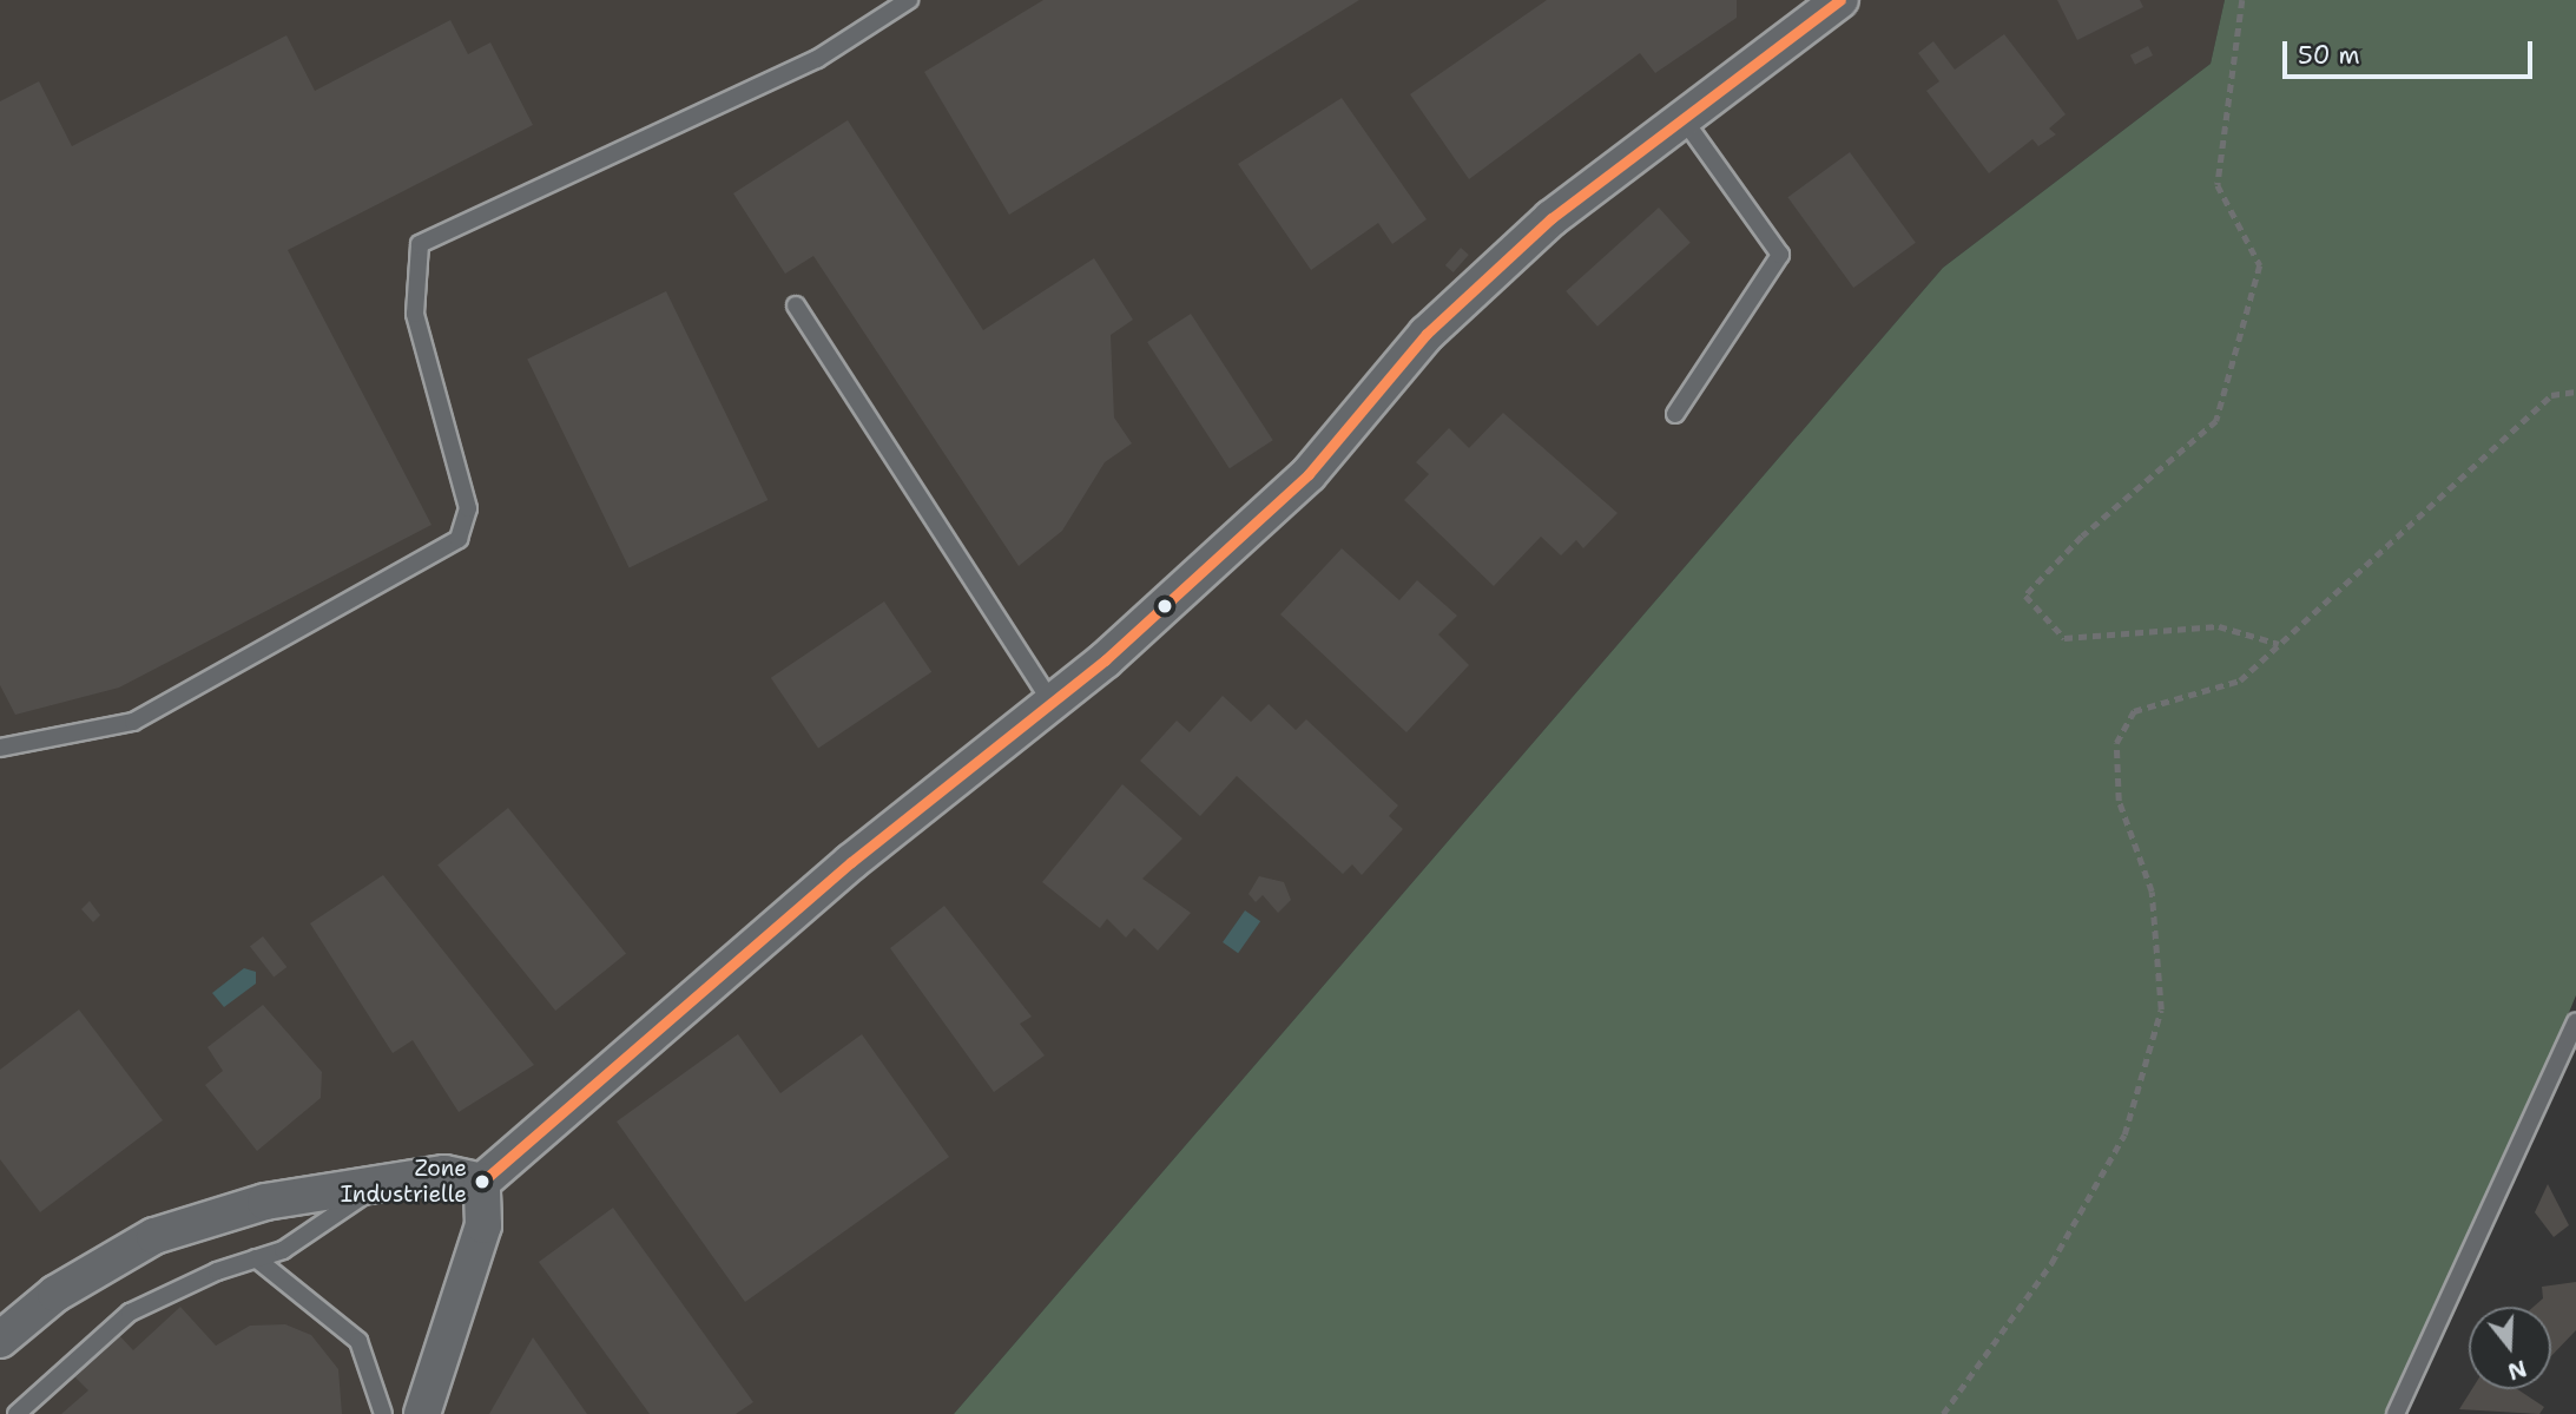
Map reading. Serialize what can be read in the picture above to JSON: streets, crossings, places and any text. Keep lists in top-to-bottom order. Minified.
{"places":["Zone Industrielle"],"scale_bar":"50 m","north":"bottom"}
